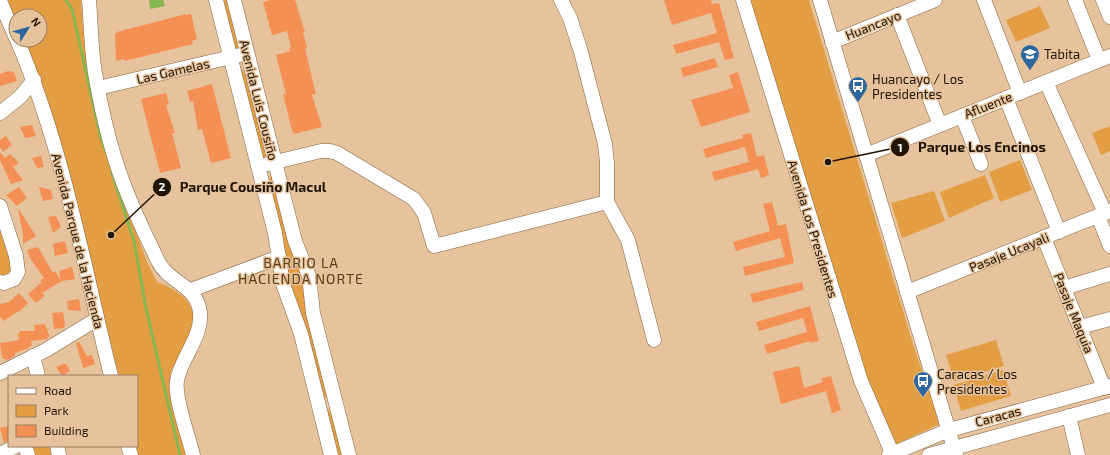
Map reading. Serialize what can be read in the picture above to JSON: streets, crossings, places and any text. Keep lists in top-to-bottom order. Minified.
{"streets":{"street":["Huancayo","Las Gamelas","Avenida Luis Cousiño","Afluente","Avenida Los Presidentes","Avenida Parque de la Hacienda","Pasaje Ucayali","Pasaje Maquia","Caracas"]},"crossings":[["Las Gamelas","Avenida Luis Cousiño"],["Avenida Los Presidentes","Caracas"],["Pasaje Ucayali","Pasaje Maquia"],["Pasaje Maquia","Caracas"]],"districts":["BARRIO LA HACIENDA NORTE"],"places":{"school or university":["Tabita"],"bus stop":["Huancayo / Los Presidentes","Caracas / Los Presidentes"],"other":["Parque Los Encinos","Parque Cousiño Macul"]},"legend":["Road","Park","Building"],"north":"top right"}
